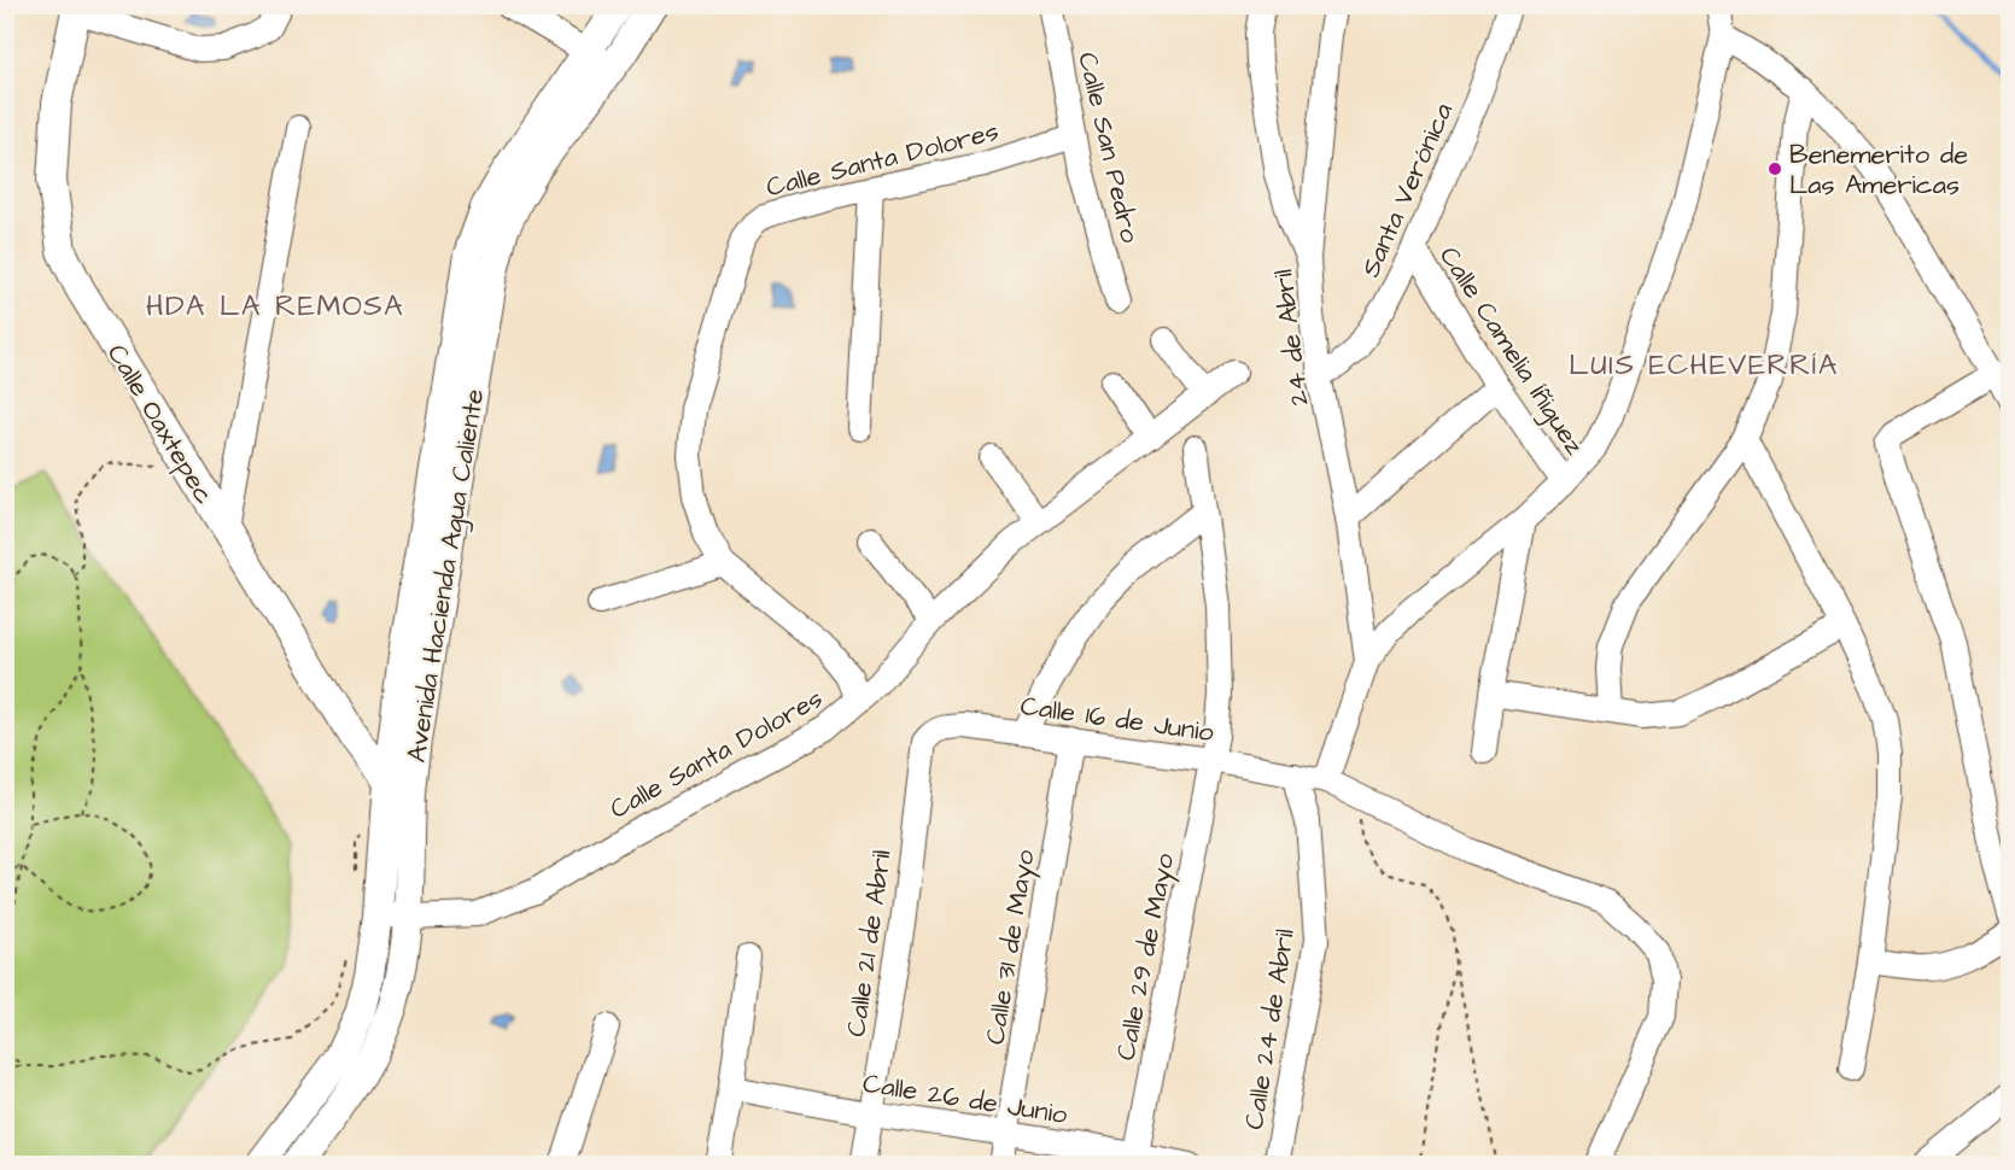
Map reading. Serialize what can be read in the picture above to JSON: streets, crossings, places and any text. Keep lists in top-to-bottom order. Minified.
{"streets":{"main road":["Calle Oaxtepec","Avenida Hacienda Agua Caliente"],"street":["Calle San Pedro","Calle Santa Dolores","Santa Verónica","24 de Abril","Calle Camelia Íñiguez","Calle 16 de Junio","Calle 21 de Abril","Calle 31 de Mayo","Calle 29 de Mayo","Calle 24 de Abril","Calle 26 de Junio"]},"crossings":[["Calle San Pedro","Calle Santa Dolores"],["Calle Santa Dolores","Avenida Hacienda Agua Caliente"],["Santa Verónica","24 de Abril"],["Santa Verónica","Calle Camelia Íñiguez"],["Calle Oaxtepec","Avenida Hacienda Agua Caliente"],["Calle 16 de Junio","Calle 21 de Abril"],["Calle 16 de Junio","Calle 31 de Mayo"],["Calle 16 de Junio","Calle 29 de Mayo"],["Calle 16 de Junio","Calle 24 de Abril"],["Calle 21 de Abril","Calle 26 de Junio"],["Calle 31 de Mayo","Calle 26 de Junio"],["Calle 29 de Mayo","Calle 26 de Junio"]],"districts":["HDA LA REMOSA","LUIS ECHEVERRÍA"],"places":["Benemerito de Las Americas"]}
